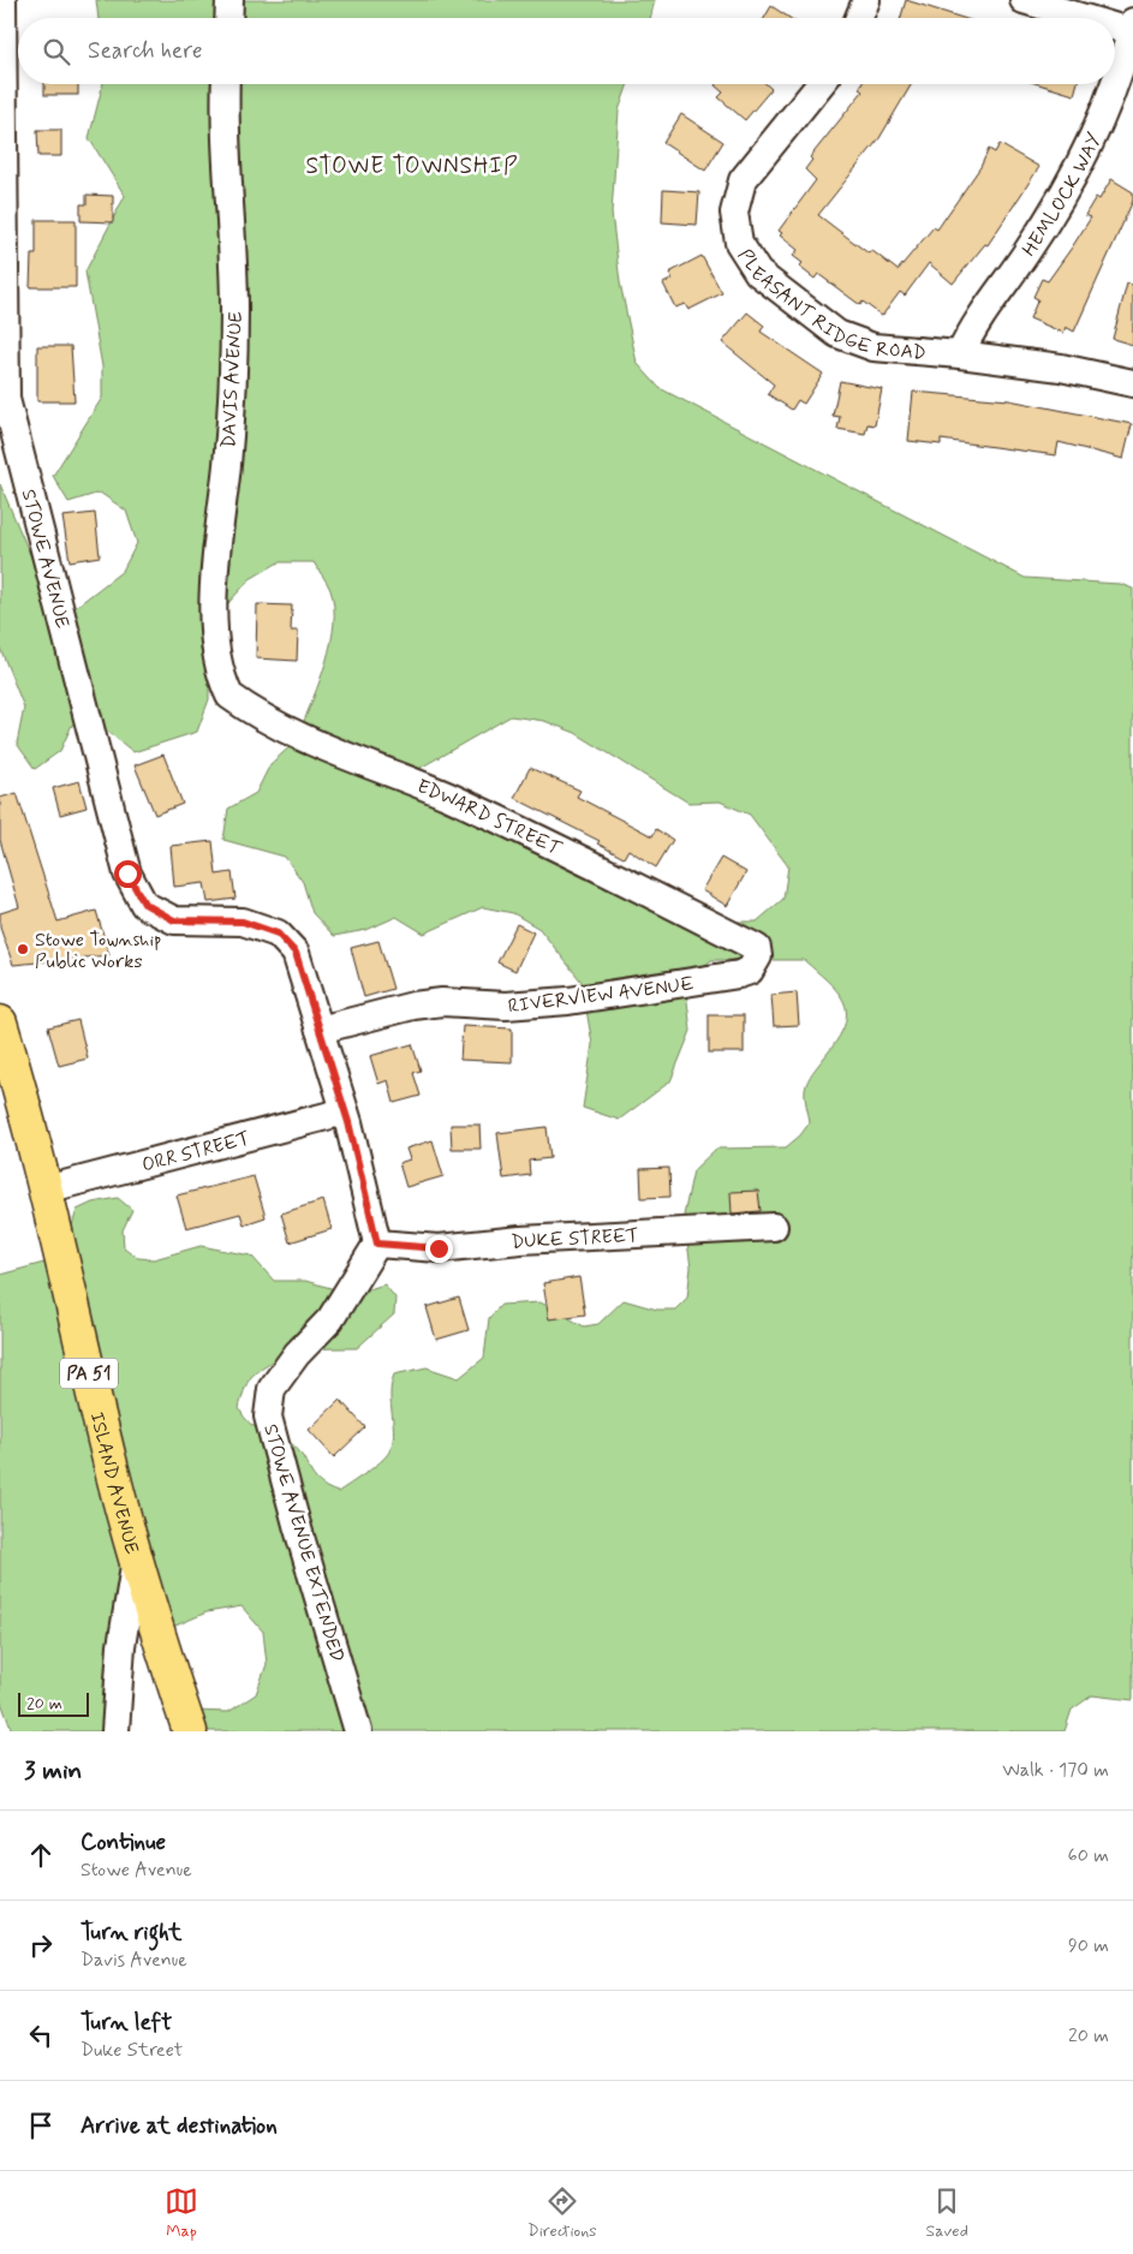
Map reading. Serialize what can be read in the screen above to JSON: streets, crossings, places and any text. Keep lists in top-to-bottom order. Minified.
{"streets":{"main road":["PA 51","ISLAND AVENUE"],"street":["HEMLOCK WAY","PLEASANT RIDGE ROAD","DAVIS AVENUE","STOWE AVENUE","EDWARD STREET","RIVERVIEW AVENUE","ORR STREET","DUKE STREET","STOWE AVENUE EXTENDED"]},"crossings":[["HEMLOCK WAY","PLEASANT RIDGE ROAD"],["DAVIS AVENUE","EDWARD STREET"],["STOWE AVENUE","RIVERVIEW AVENUE"],["EDWARD STREET","RIVERVIEW AVENUE"],["ORR STREET","ISLAND AVENUE"],["DUKE STREET","STOWE AVENUE EXTENDED"]],"districts":["STOWE TOWNSHIP"],"places":["Stowe Township Public Works"],"scale_bar":"20 m","page":{"search":"Search here","scale":"20 m","heading":["3 min","Walk · 170 m"],"list":[["Continue","Stowe Avenue","60 m"],["Turn right","Davis Avenue","90 m"],["Turn left","Duke Street","20 m"],"Arrive at destination"],"nav":["Map","Directions","Saved"]}}
